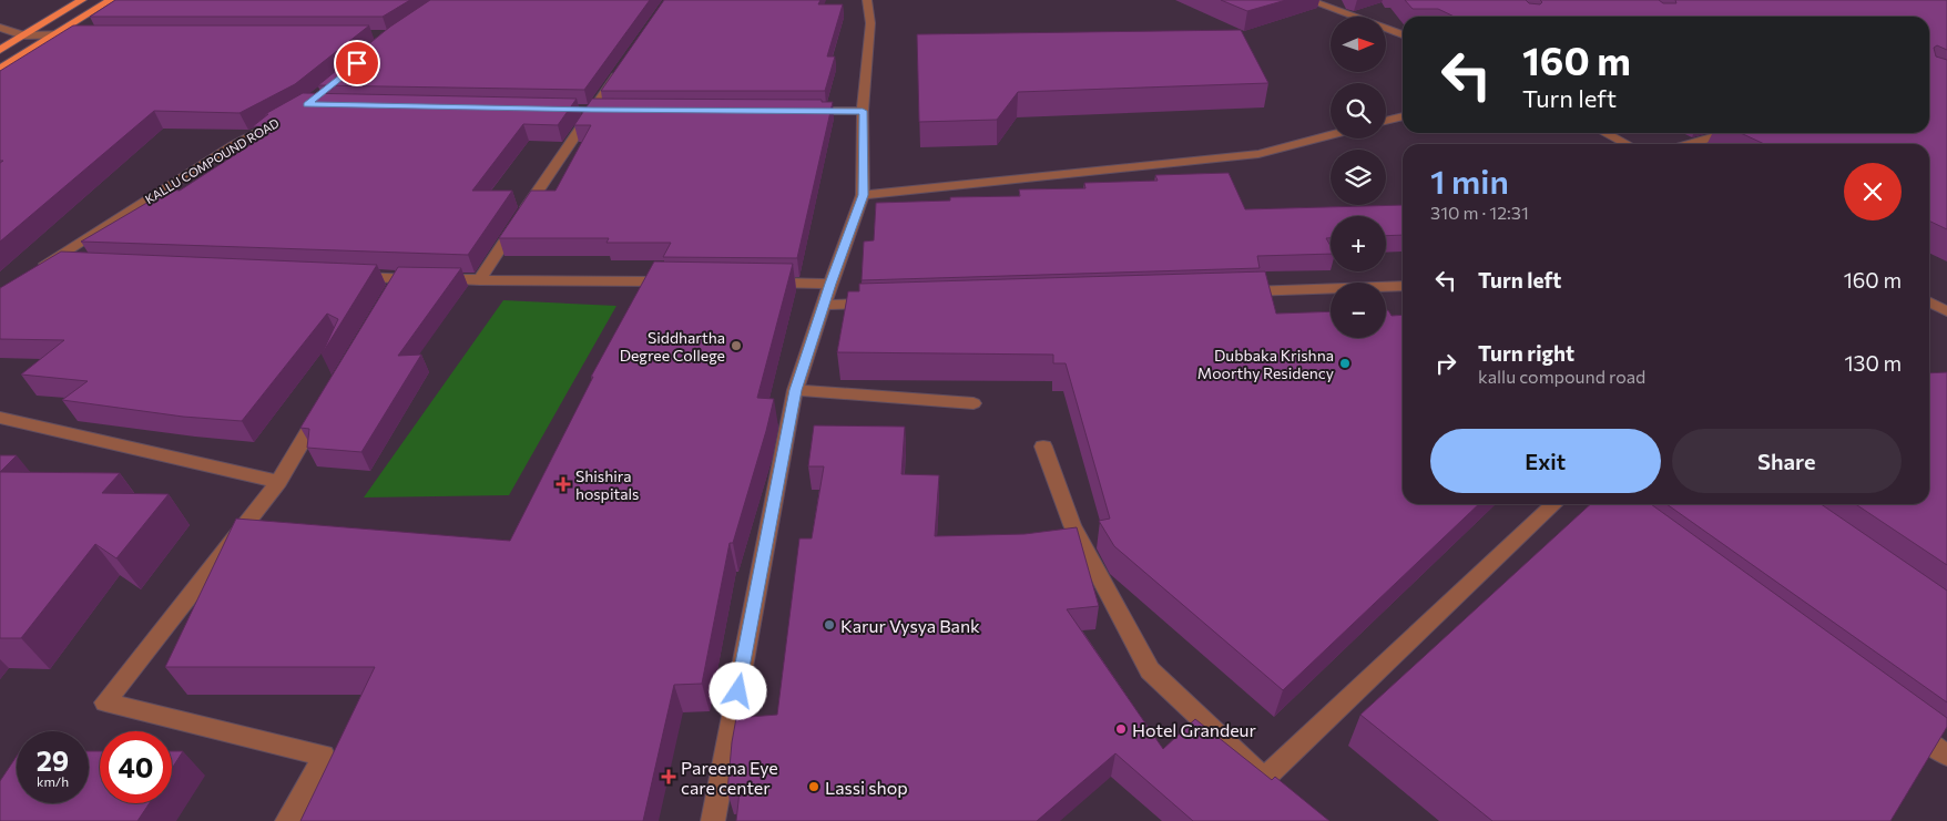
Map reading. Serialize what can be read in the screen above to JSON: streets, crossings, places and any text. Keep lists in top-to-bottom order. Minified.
{"streets":{"street":["KALLU COMPOUND ROAD"]},"places":{"other":["Siddhartha Degree College","Dubbaka Krishna Moorthy Residency","Karur Vysya Bank","Hotel Grandeur","Lassi shop"],"health":["Shishira hospitals","Pareena Eye care center"]},"north":"right","page":{"map_buttons":["+","−"],"turn":["160 m","Turn left"],"heading":["1 min","310 m · 12:31"],"list":[{"name":"Turn left","value":"160 m"},{"name":"Turn right","note":"kallu compound road","value":"130 m"}],"buttons":["Exit","Share"],"speed":"29 km/h","limit":"40"}}
